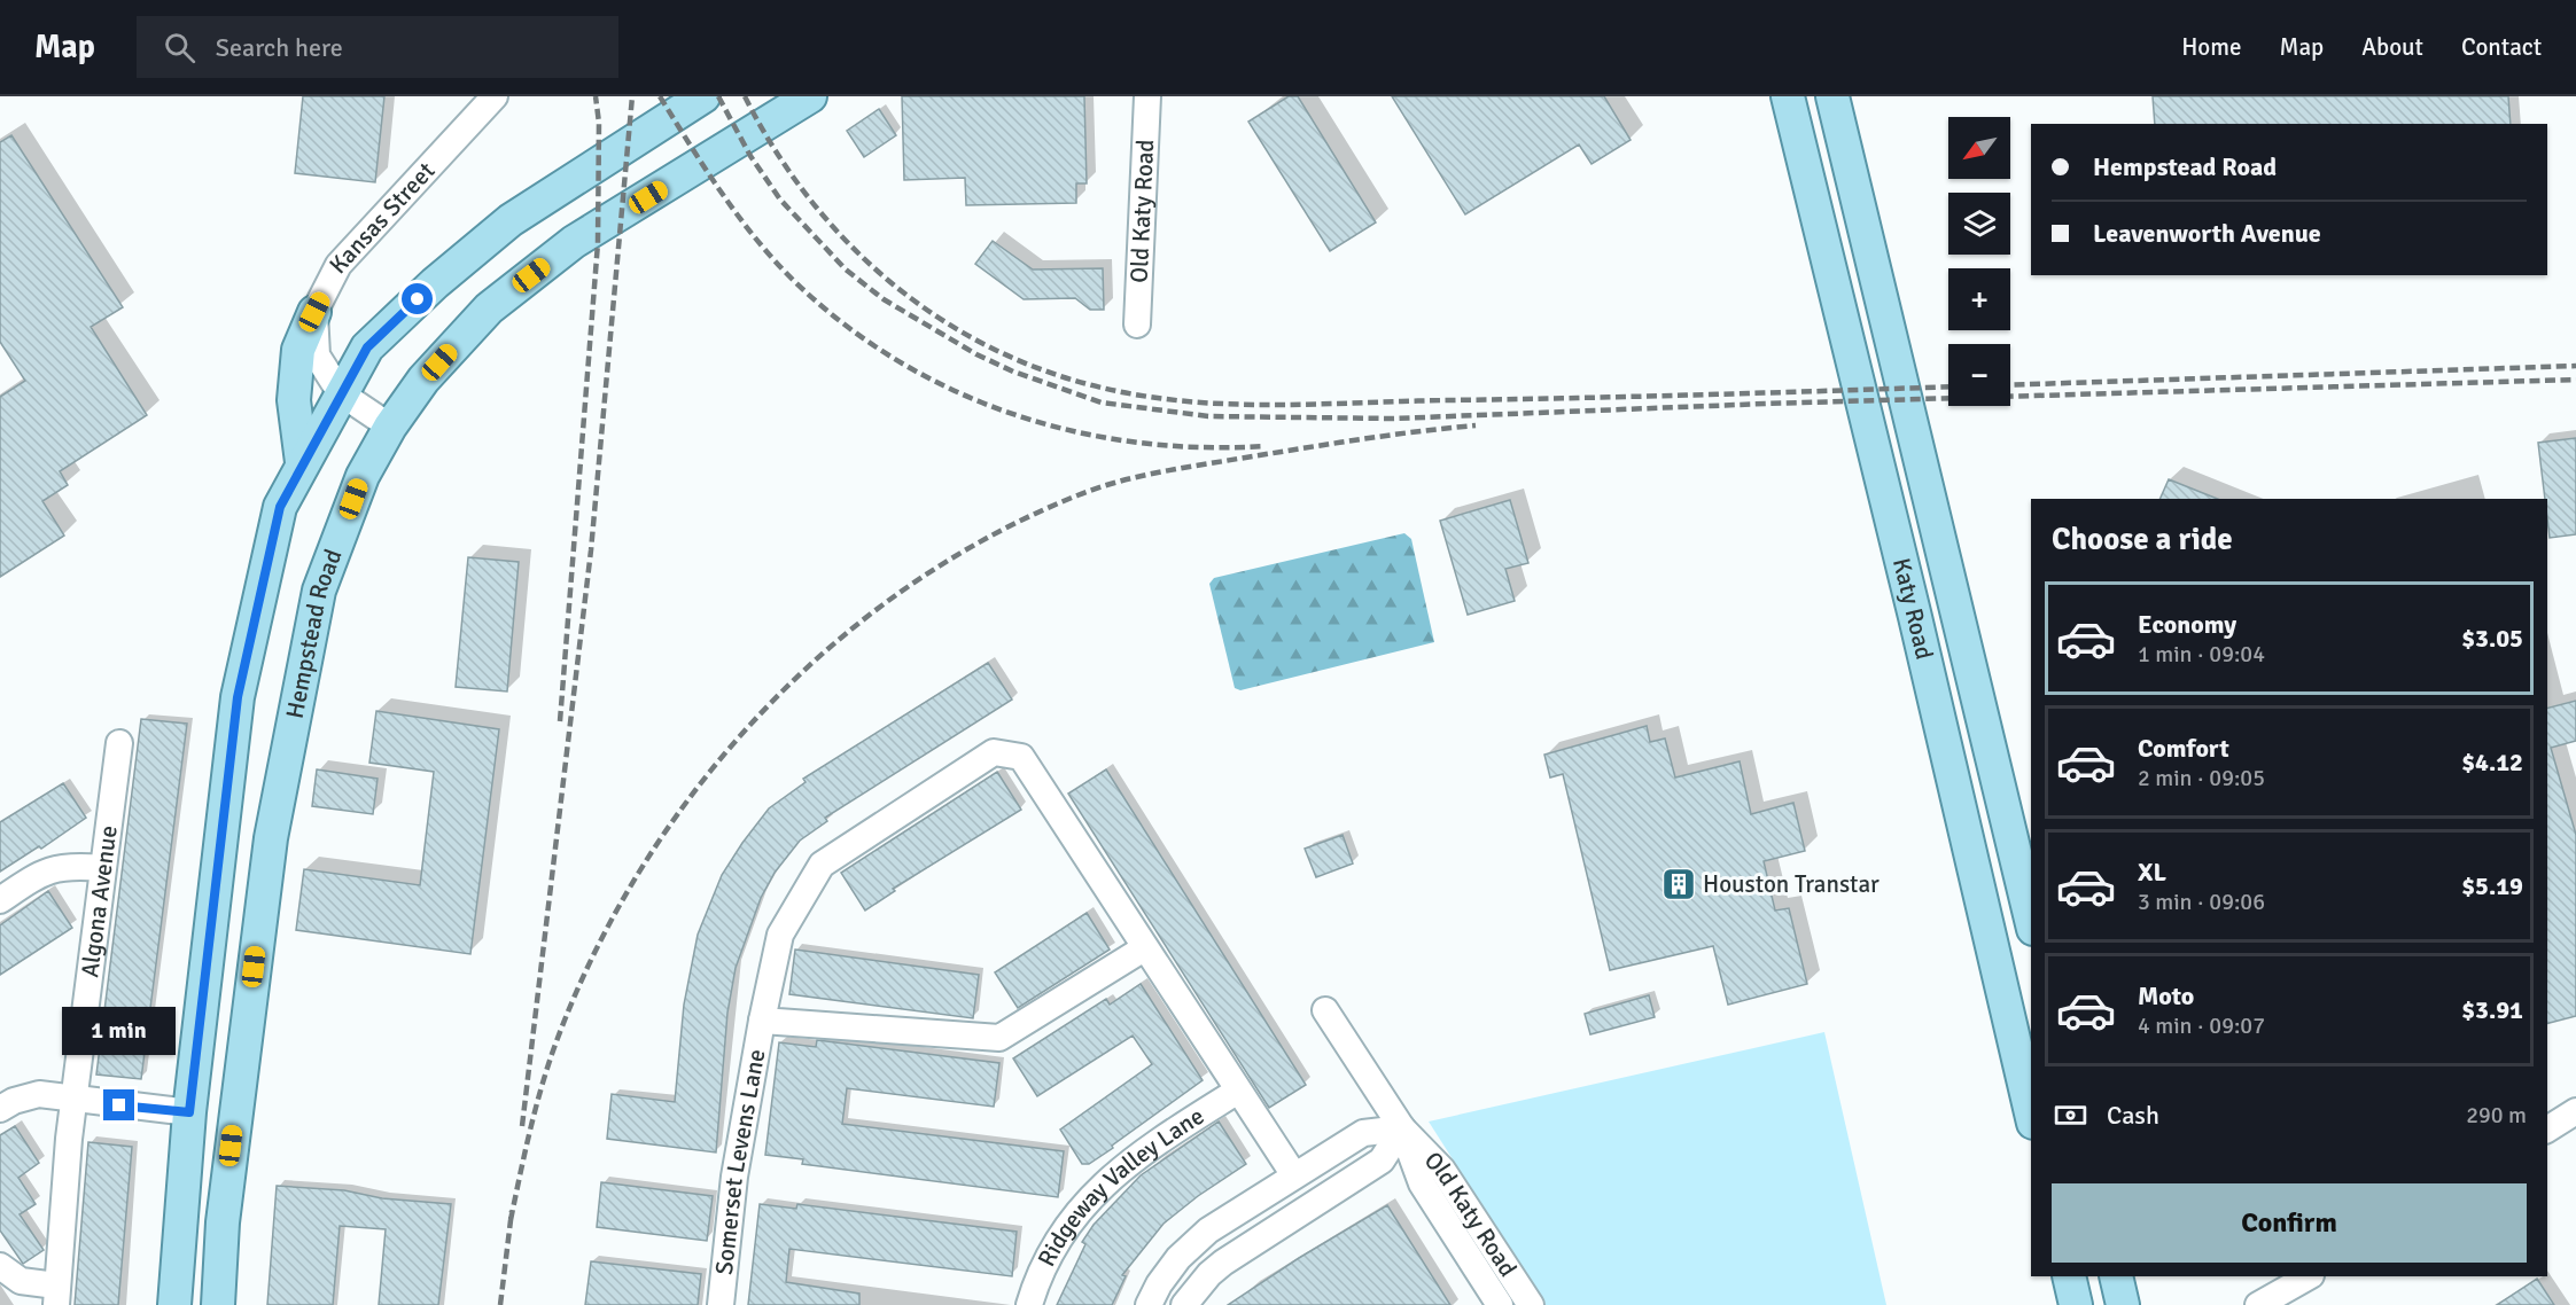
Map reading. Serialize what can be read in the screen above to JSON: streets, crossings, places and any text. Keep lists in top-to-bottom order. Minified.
{"streets":{"main road":["Katy Road","Hempstead Road"],"street":["Old Katy Road","Kansas Street","Algona Avenue","Somerset Levens Lane","Ridgeway Valley Lane"]},"crossings":[["Somerset Levens Lane","Ridgeway Valley Lane"]],"places":{"building":["Houston Transtar"]},"north":"bottom left","page":{"header":"Map","search":"Search here","nav":["Home","Map","About","Contact"],"map_buttons":["+","−"],"banner":["Hempstead Road","Leavenworth Avenue"],"heading":"Choose a ride","list":[{"name":"Economy","note":"1 min · 09:04","value":"$3.05"},{"name":"Comfort","note":"2 min · 09:05","value":"$4.12"},{"name":"XL","note":"3 min · 09:06","value":"$5.19"},{"name":"Moto","note":"4 min · 09:07","value":"$3.91"}],"bubble":"1 min","pay":["Cash","290 m"],"buttons":"Confirm"}}
